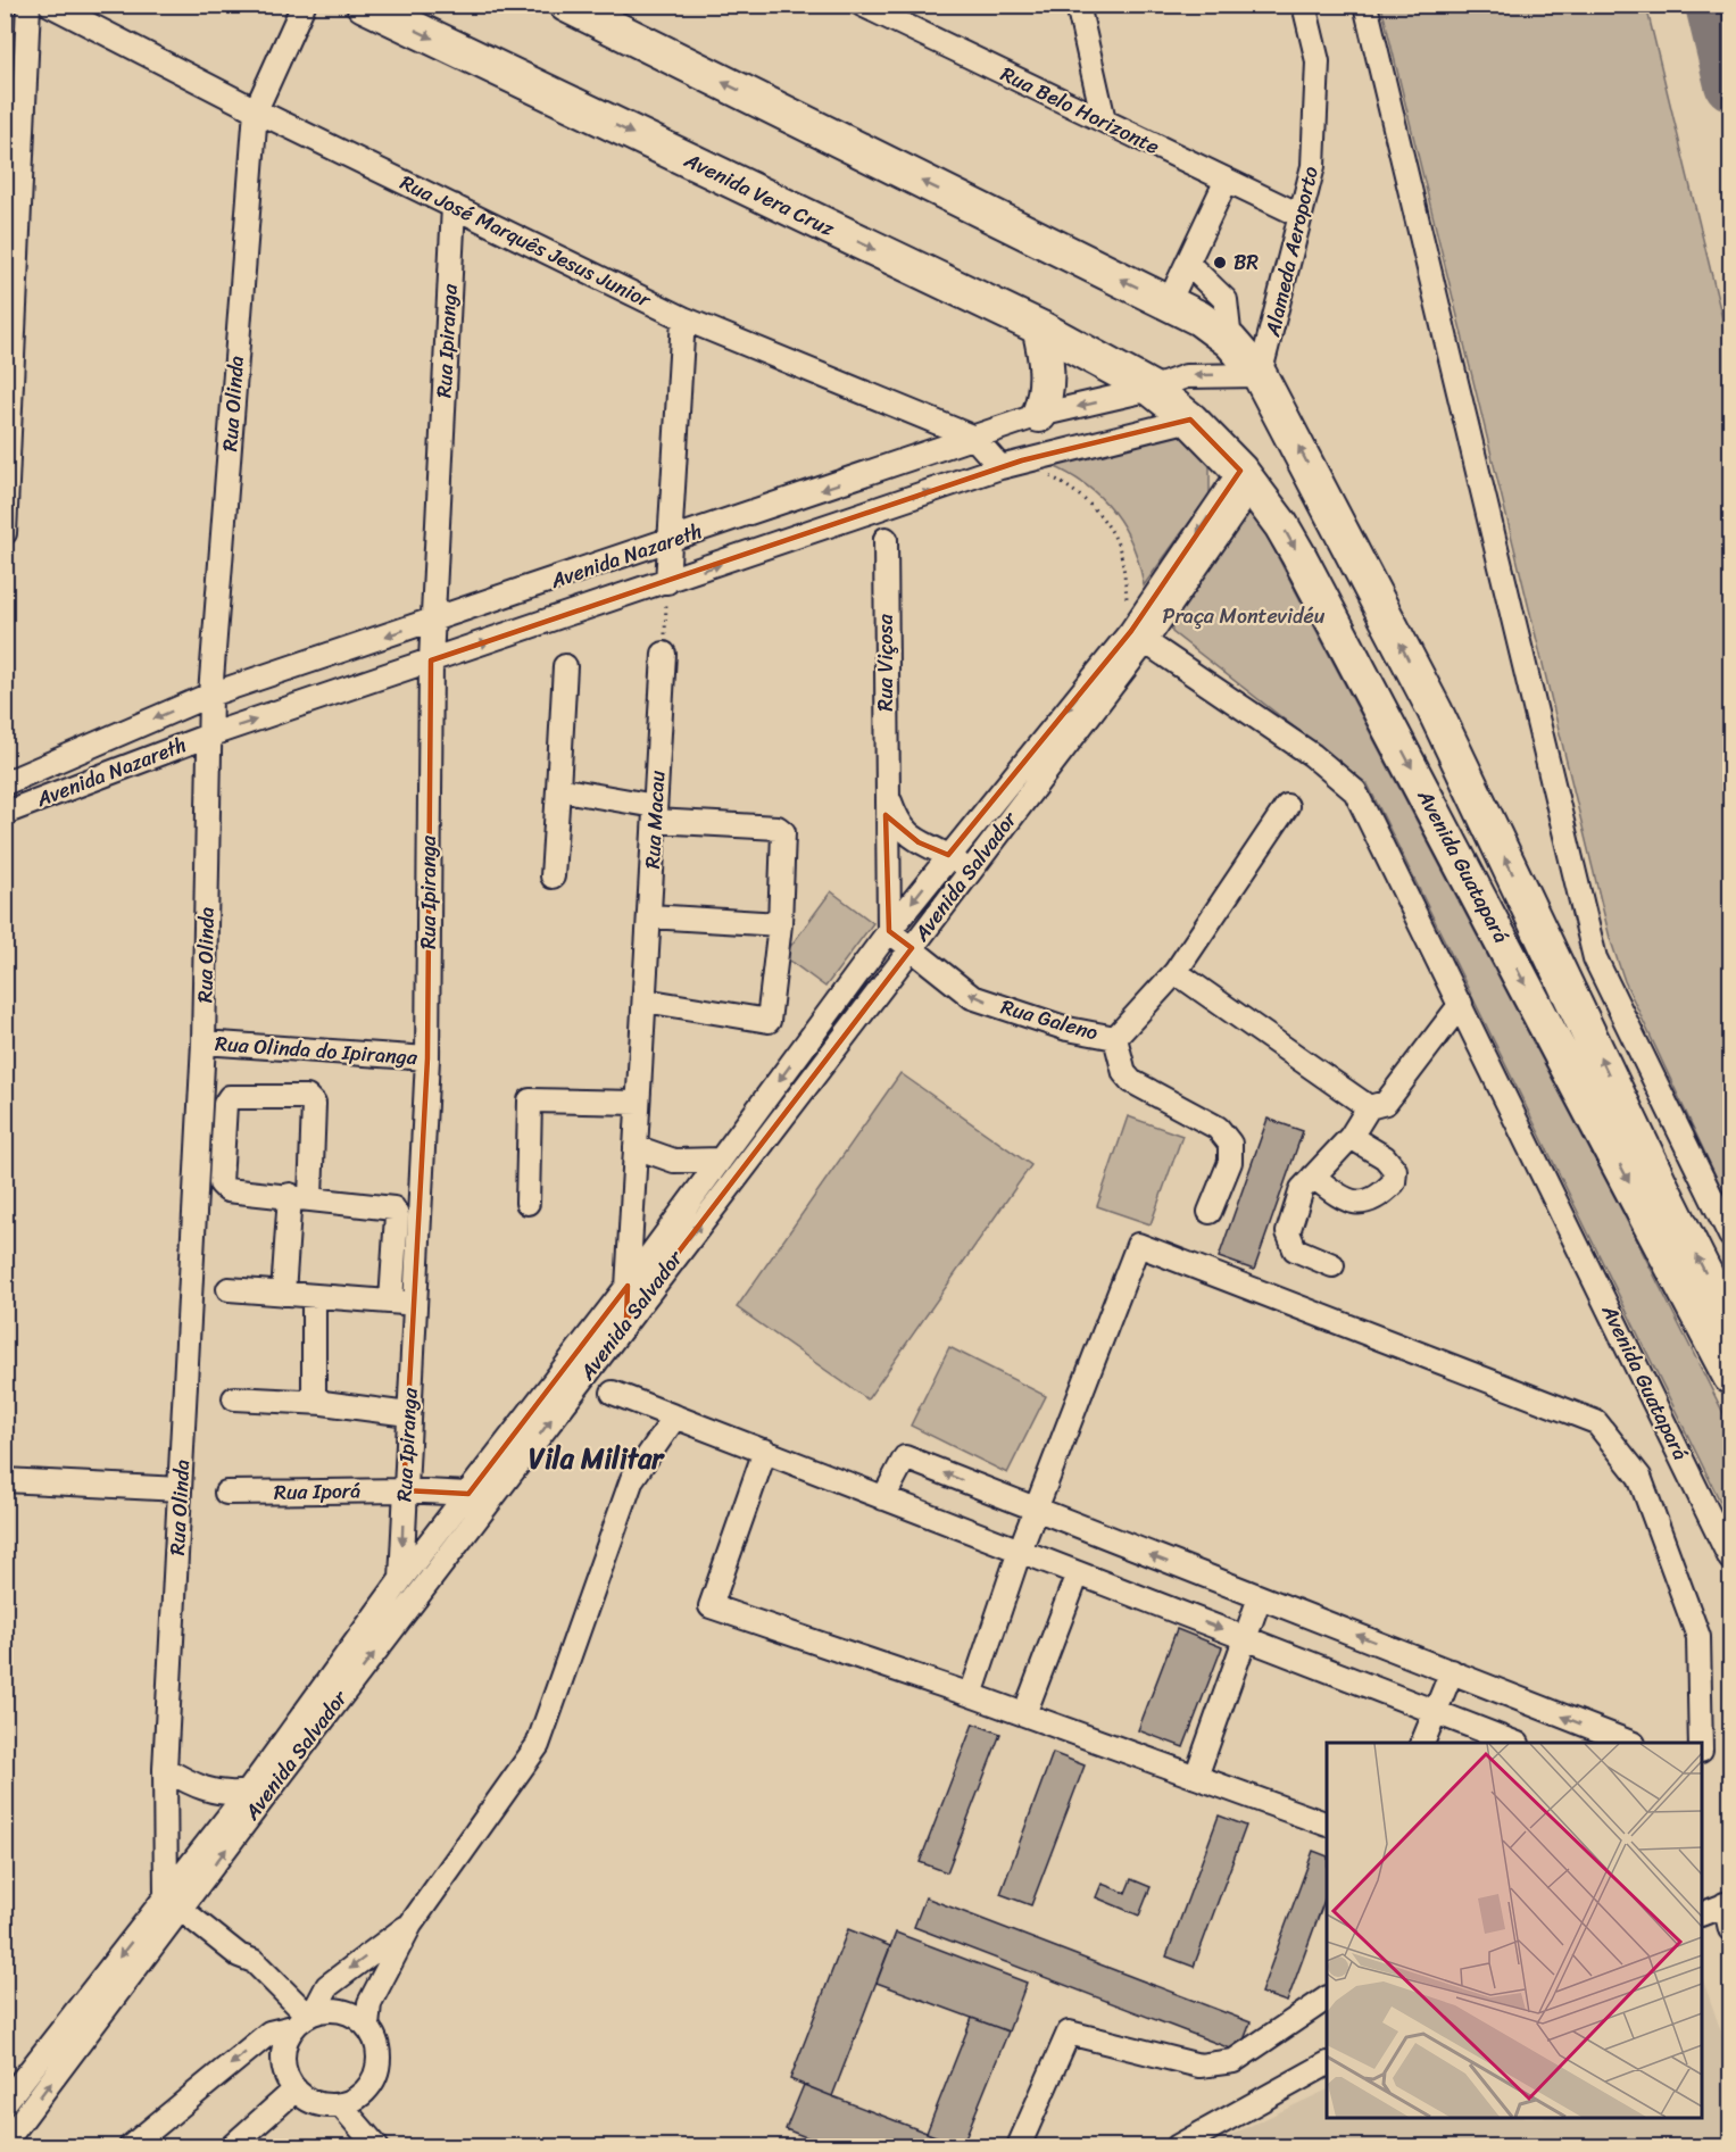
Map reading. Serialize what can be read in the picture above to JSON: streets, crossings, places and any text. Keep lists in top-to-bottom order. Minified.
{"streets":{"highway":["Avenida Vera Cruz","Avenida Guatapará"],"street":["Rua Belo Horizonte","Rua José Marquês Jesus Junior","Alameda Aeroporto","Rua Ipiranga","Rua Olinda","Avenida Nazareth","Rua Viçosa","Rua Macau","Avenida Salvador","Rua Galeno","Rua Olinda do Ipiranga","Rua Iporá"]},"crossings":[["Rua Belo Horizonte","Alameda Aeroporto"],["Avenida Vera Cruz","Avenida Nazareth"],["Avenida Vera Cruz","Avenida Guatapará"],["Rua José Marquês Jesus Junior","Rua Ipiranga"],["Rua José Marquês Jesus Junior","Rua Olinda"],["Rua José Marquês Jesus Junior","Avenida Nazareth"],["Alameda Aeroporto","Avenida Nazareth"],["Alameda Aeroporto","Avenida Guatapará"],["Rua Ipiranga","Avenida Nazareth"],["Rua Ipiranga","Avenida Salvador"],["Rua Ipiranga","Rua Olinda do Ipiranga"],["Rua Ipiranga","Rua Iporá"],["Rua Olinda","Avenida Nazareth"],["Rua Olinda","Avenida Salvador"],["Rua Olinda","Rua Olinda do Ipiranga"],["Avenida Nazareth","Avenida Guatapará"],["Rua Viçosa","Avenida Salvador"],["Rua Viçosa","Rua Galeno"],["Rua Macau","Avenida Salvador"],["Avenida Guatapará","Avenida Salvador"],["Avenida Salvador","Rua Galeno"],["Avenida Salvador","Rua Iporá"]],"one_way":["Rua Galeno"],"districts":["Vila Militar"],"parks":["Praça Montevidéu"],"places":["BR"]}
